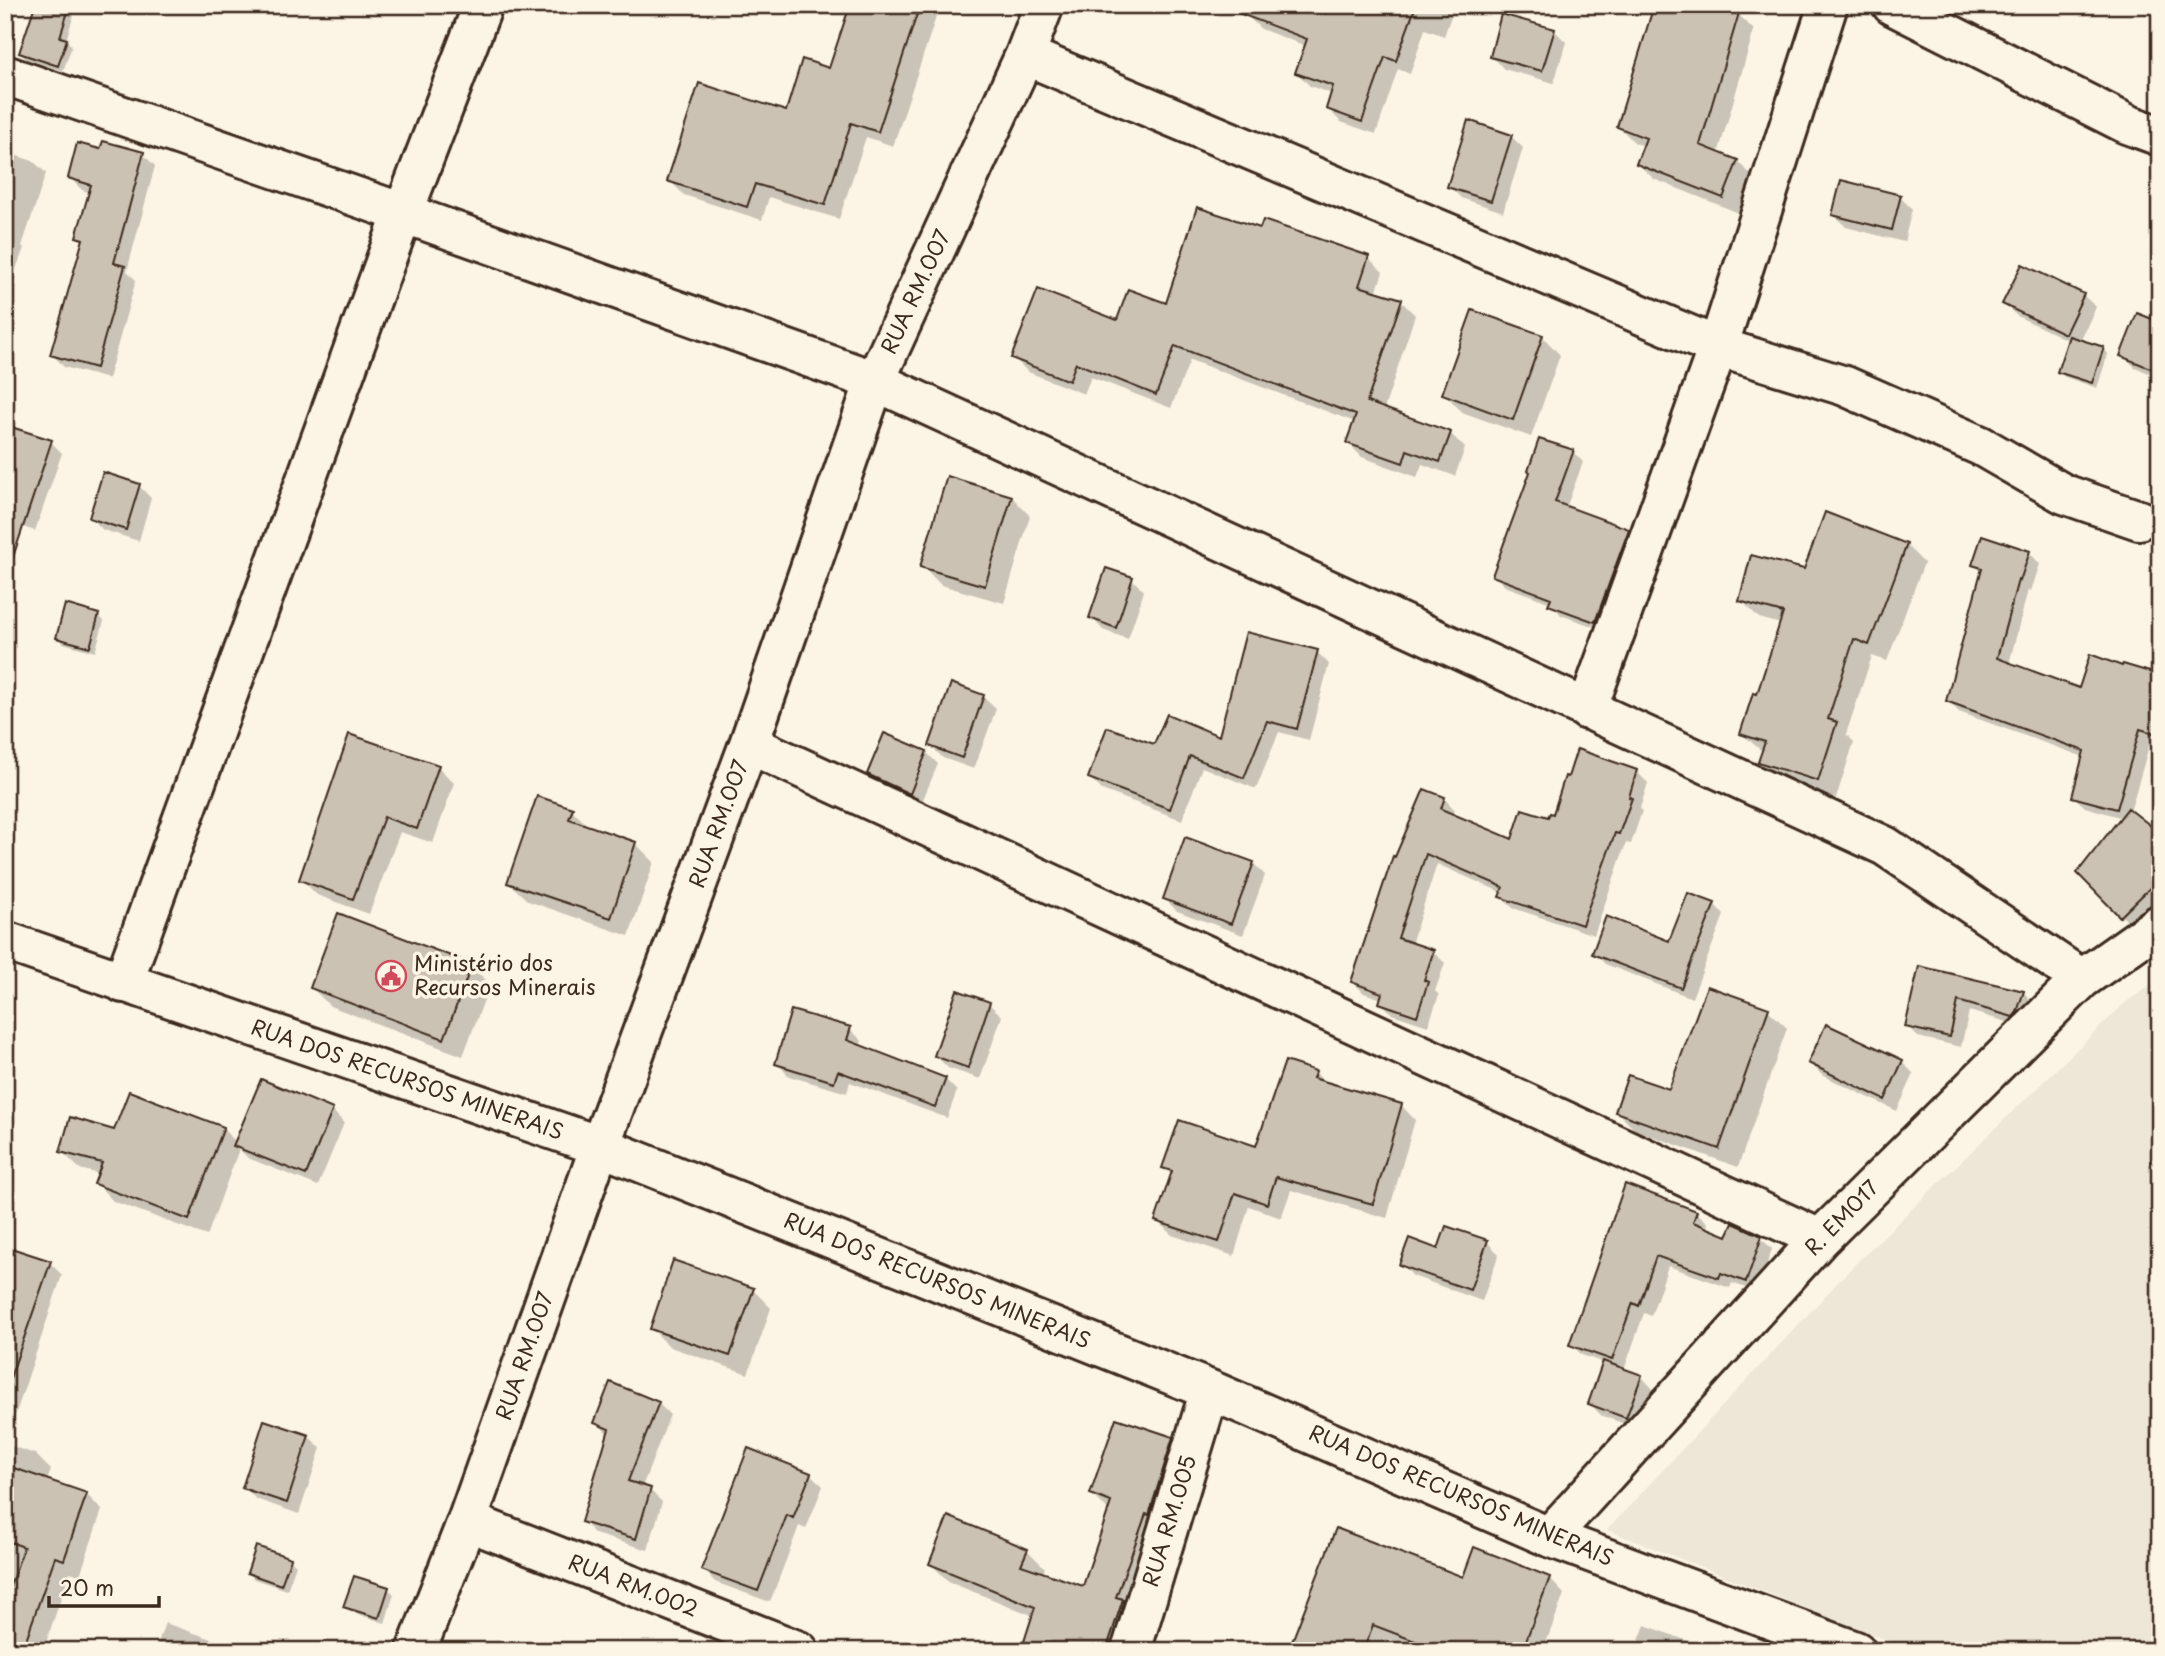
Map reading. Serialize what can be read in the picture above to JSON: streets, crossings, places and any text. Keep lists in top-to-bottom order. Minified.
{"streets":{"street":["RUA RM.007","RUA DOS RECURSOS MINERAIS","R. EM017","RUA RM.005","RUA RM.002"]},"crossings":[["RUA RM.007","RUA DOS RECURSOS MINERAIS"],["RUA RM.007","RUA RM.002"],["RUA DOS RECURSOS MINERAIS","R. EM017"],["RUA DOS RECURSOS MINERAIS","RUA RM.005"]],"places":{"public building":["Ministério dos Recursos Minerais"]},"scale_bar":"20 m"}
